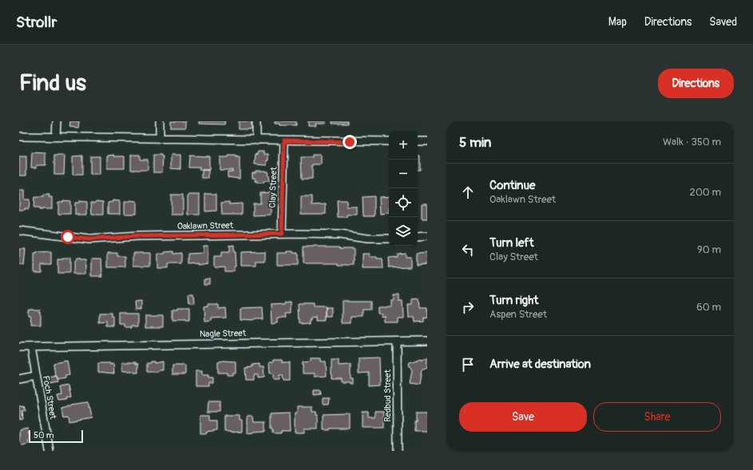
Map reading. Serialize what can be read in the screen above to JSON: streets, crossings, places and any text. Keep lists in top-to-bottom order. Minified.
{"streets":{"street":["Clay Street","Oaklawn Street","Nagle Street","Redbud Street","Foch Street"]},"crossings":[["Clay Street","Oaklawn Street"],["Nagle Street","Redbud Street"],["Nagle Street","Foch Street"]],"scale_bar":"50 m","page":{"header":"Strollr","nav":["Map","Directions","Saved"],"buttons":["Directions",["Save","Share"]],"title":"Find us","heading":["5 min","Walk · 350 m"],"map_buttons":["+","−"],"list":[["Continue","Oaklawn Street","200 m"],["Turn left","Clay Street","90 m"],["Turn right","Aspen Street","60 m"],"Arrive at destination"],"scale":"50 m"}}
